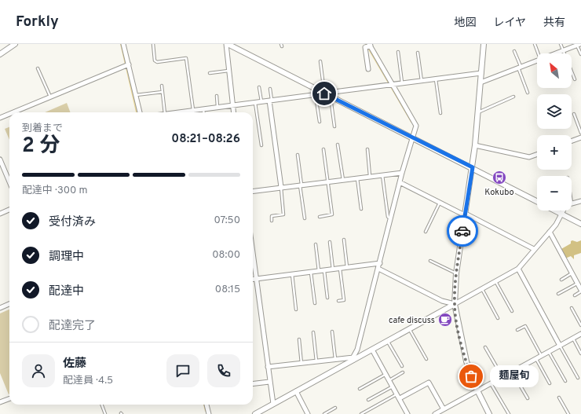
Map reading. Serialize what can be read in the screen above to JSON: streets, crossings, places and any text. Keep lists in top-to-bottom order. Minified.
{"places":{"bus stop":["Kokubo"],"cafe":["cafe discuss"],"other":["麺屋旬"]},"north":"top left","page":{"header":"Forkly","nav":["地図","レイヤ","共有"],"map_buttons":["+","−"],"heading":["2 分","到着まで","08:21–08:26"],"panel":["佐藤","配達員 · 4.5"],"bar":"配達中 · 300 m","list":[["受付済み","07:50"],["調理中","08:00"],["配達中","08:15"],"配達完了"],"bubble":"麺屋旬"}}
